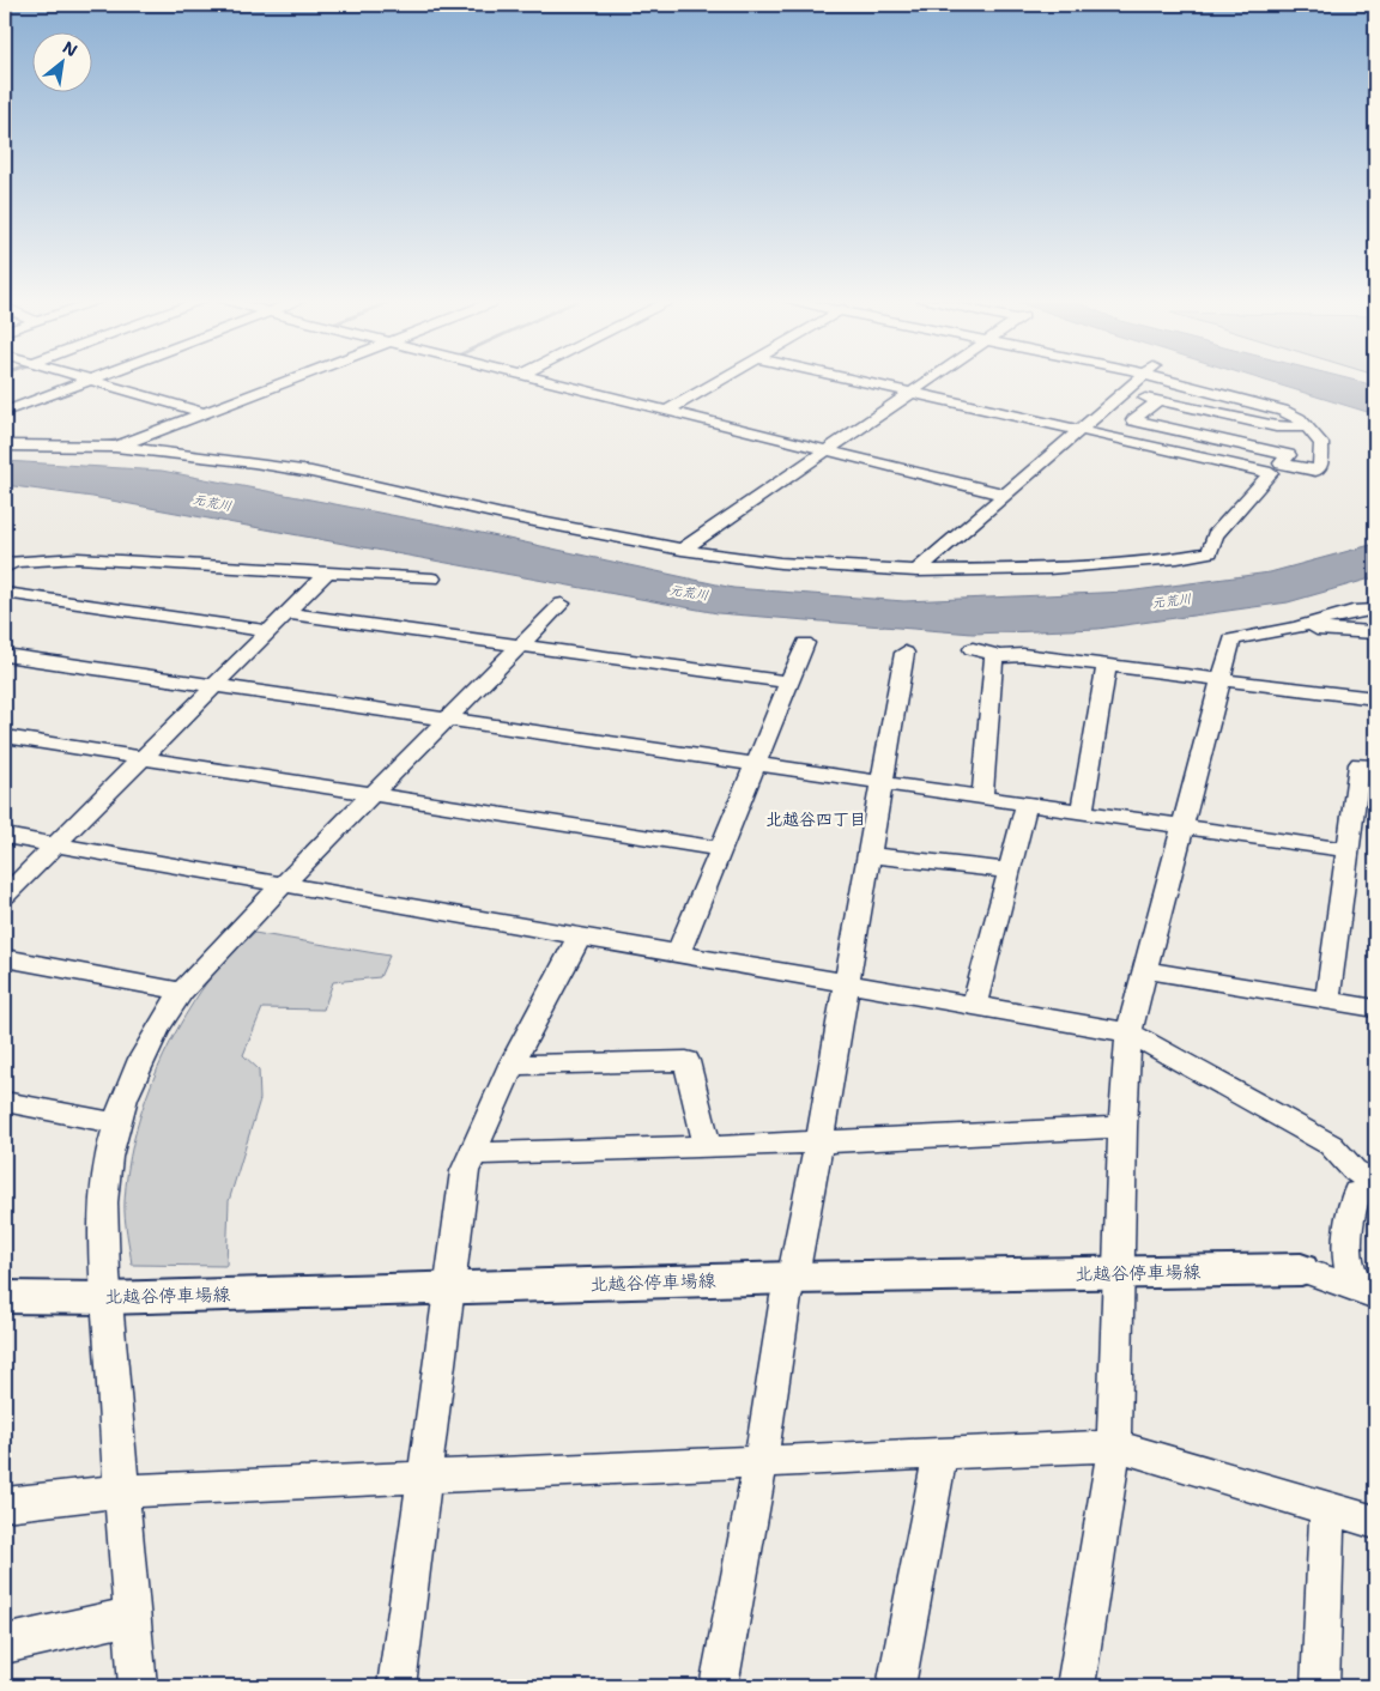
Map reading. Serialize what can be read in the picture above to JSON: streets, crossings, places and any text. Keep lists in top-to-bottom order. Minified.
{"streets":{"main road":["北越谷停車場線"]},"districts":["北越谷四丁目"],"water":["元荒川"],"north":"top right"}
